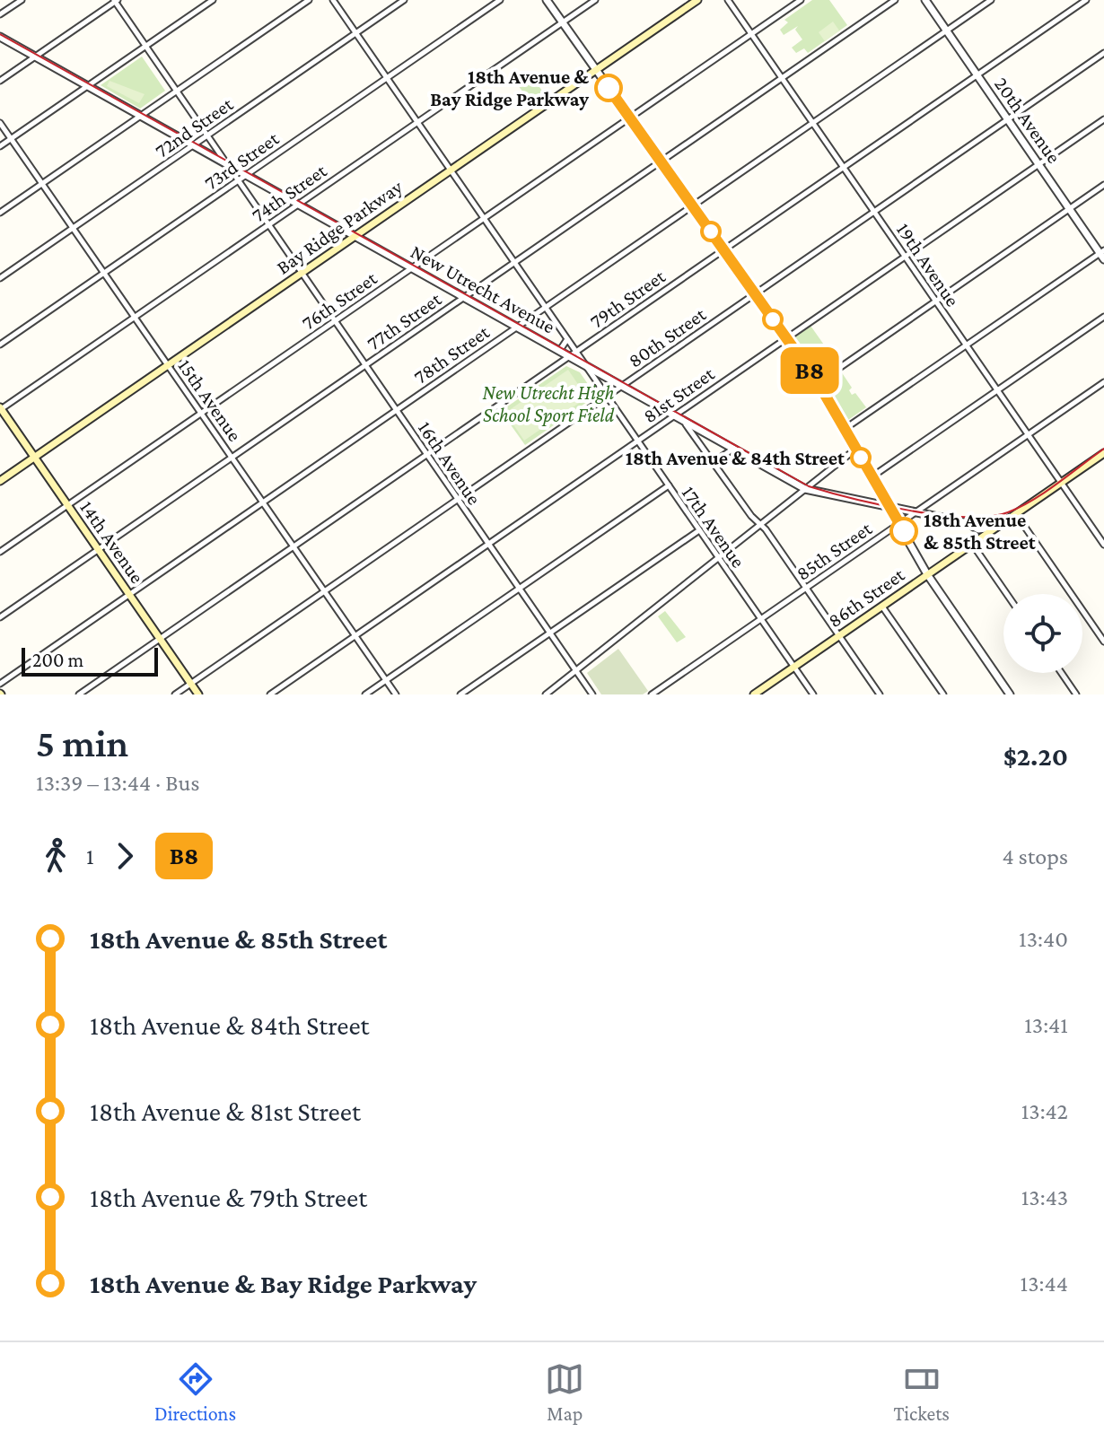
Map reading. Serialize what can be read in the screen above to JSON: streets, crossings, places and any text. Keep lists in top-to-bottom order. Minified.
{"streets":{"main road":["Bay Ridge Parkway","14th Avenue","86th Street"],"street":["20th Avenue","72nd Street","73rd Street","74th Street","19th Avenue","New Utrecht Avenue","79th Street","76th Street","77th Street","80th Street","78th Street","81st Street","15th Avenue","16th Avenue","17th Avenue","85th Street"]},"crossings":[["20th Avenue","79th Street"],["20th Avenue","80th Street"],["20th Avenue","78th Street"],["20th Avenue","81st Street"],["72nd Street","New Utrecht Avenue"],["72nd Street","15th Avenue"],["72nd Street","16th Avenue"],["73rd Street","New Utrecht Avenue"],["73rd Street","15th Avenue"],["73rd Street","16th Avenue"],["74th Street","New Utrecht Avenue"],["74th Street","15th Avenue"],["74th Street","16th Avenue"],["74th Street","14th Avenue"],["Bay Ridge Parkway","New Utrecht Avenue"],["Bay Ridge Parkway","15th Avenue"],["Bay Ridge Parkway","16th Avenue"],["Bay Ridge Parkway","14th Avenue"],["19th Avenue","79th Street"],["19th Avenue","76th Street"],["19th Avenue","77th Street"],["19th Avenue","80th Street"],["19th Avenue","78th Street"],["19th Avenue","81st Street"],["19th Avenue","85th Street"],["19th Avenue","86th Street"],["New Utrecht Avenue","79th Street"],["New Utrecht Avenue","76th Street"],["New Utrecht Avenue","77th Street"],["New Utrecht Avenue","80th Street"],["New Utrecht Avenue","78th Street"],["New Utrecht Avenue","81st Street"],["New Utrecht Avenue","16th Avenue"],["New Utrecht Avenue","17th Avenue"],["New Utrecht Avenue","85th Street"],["New Utrecht Avenue","86th Street"],["79th Street","15th Avenue"],["79th Street","16th Avenue"],["79th Street","14th Avenue"],["76th Street","15th Avenue"],["76th Street","16th Avenue"],["76th Street","14th Avenue"],["77th Street","15th Avenue"],["77th Street","16th Avenue"],["77th Street","14th Avenue"],["80th Street","15th Avenue"],["80th Street","16th Avenue"],["80th Street","17th Avenue"],["80th Street","14th Avenue"],["78th Street","15th Avenue"],["78th Street","16th Avenue"],["78th Street","14th Avenue"],["81st Street","15th Avenue"],["81st Street","16th Avenue"],["81st Street","17th Avenue"],["17th Avenue","85th Street"],["17th Avenue","86th Street"]],"parks":["New Utrecht High School Sport Field"],"places":["18th Avenue & Bay Ridge Parkway","18th Avenue & 84th Street","18th Avenue & 85th Street"],"lines":["bus line B8"],"scale_bar":"200 m","page":{"on_map":"B8","scale":"200 m","heading":["5 min","13:39 – 13:44 · Bus","$2.20"],"legs":["1","B8","4 stops"],"list":[{"name":"18th Avenue & 85th Street","value":"13:40"},{"name":"18th Avenue & 84th Street","value":"13:41"},{"name":"18th Avenue & 81st Street","value":"13:42"},{"name":"18th Avenue & 79th Street","value":"13:43"},{"name":"18th Avenue & Bay Ridge Parkway","value":"13:44"}],"tabs":["Directions","Map","Tickets"]}}
